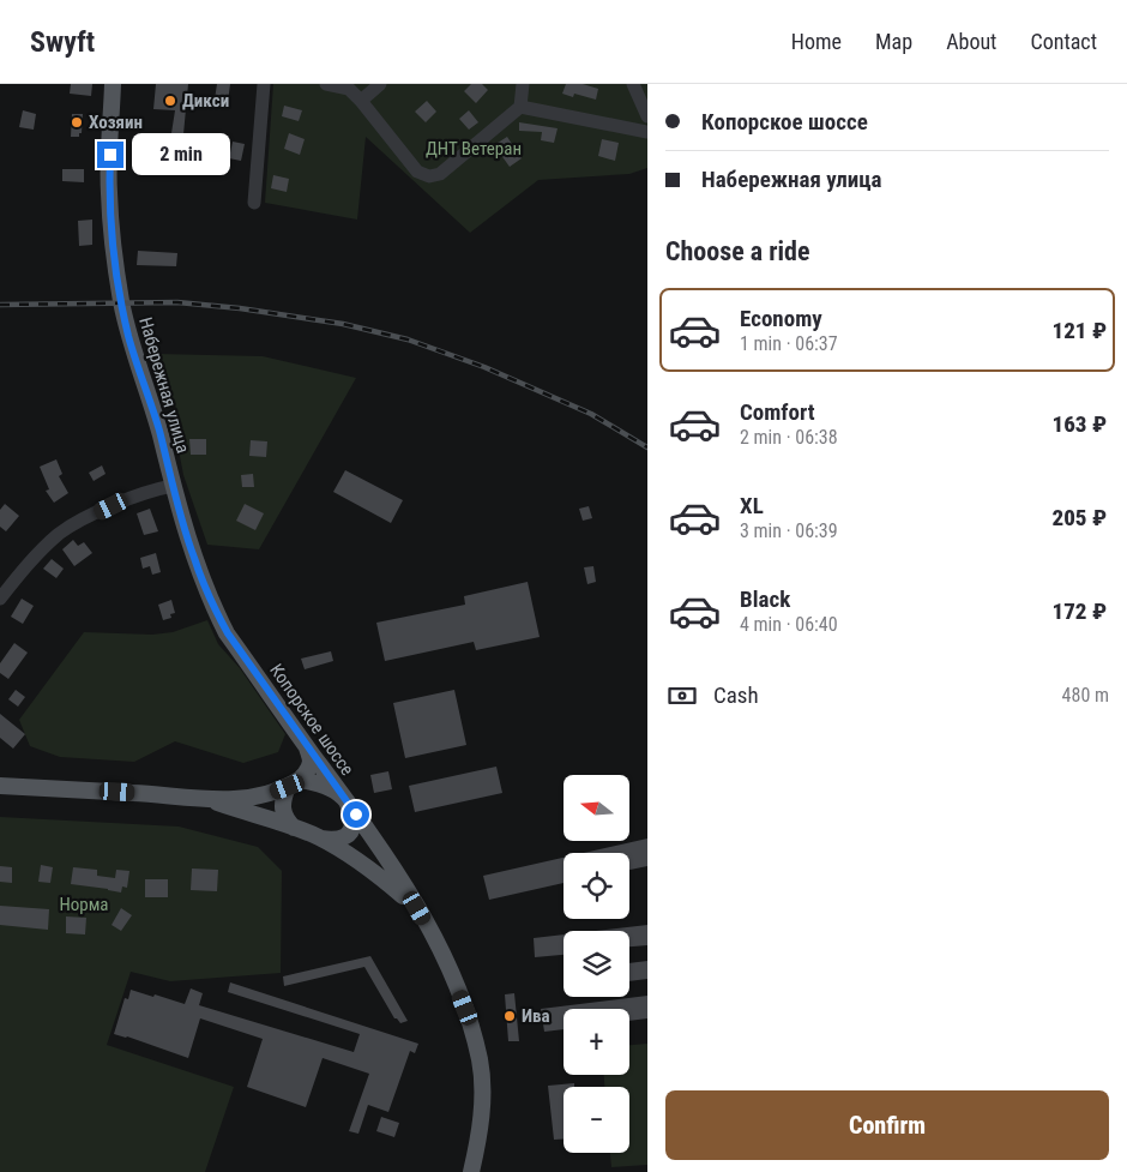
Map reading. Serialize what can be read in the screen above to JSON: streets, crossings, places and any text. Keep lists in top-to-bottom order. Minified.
{"streets":{"main road":["Набережная улица","Копорское шоссе"]},"crossings":[["Набережная улица","Копорское шоссе"]],"parks":["ДНТ Ветеран","Норма"],"places":["Дикси","Хозяин","Ива"],"north":"left","page":{"header":"Swyft","nav":["Home","Map","About","Contact"],"banner":["Копорское шоссе","Набережная улица"],"bubble":"2 min","heading":"Choose a ride","list":[{"name":"Economy","note":"1 min · 06:37","value":"121 ₽"},{"name":"Comfort","note":"2 min · 06:38","value":"163 ₽"},{"name":"XL","note":"3 min · 06:39","value":"205 ₽"},{"name":"Black","note":"4 min · 06:40","value":"172 ₽"}],"pay":["Cash","480 m"],"map_buttons":["+","−"],"buttons":"Confirm"}}
